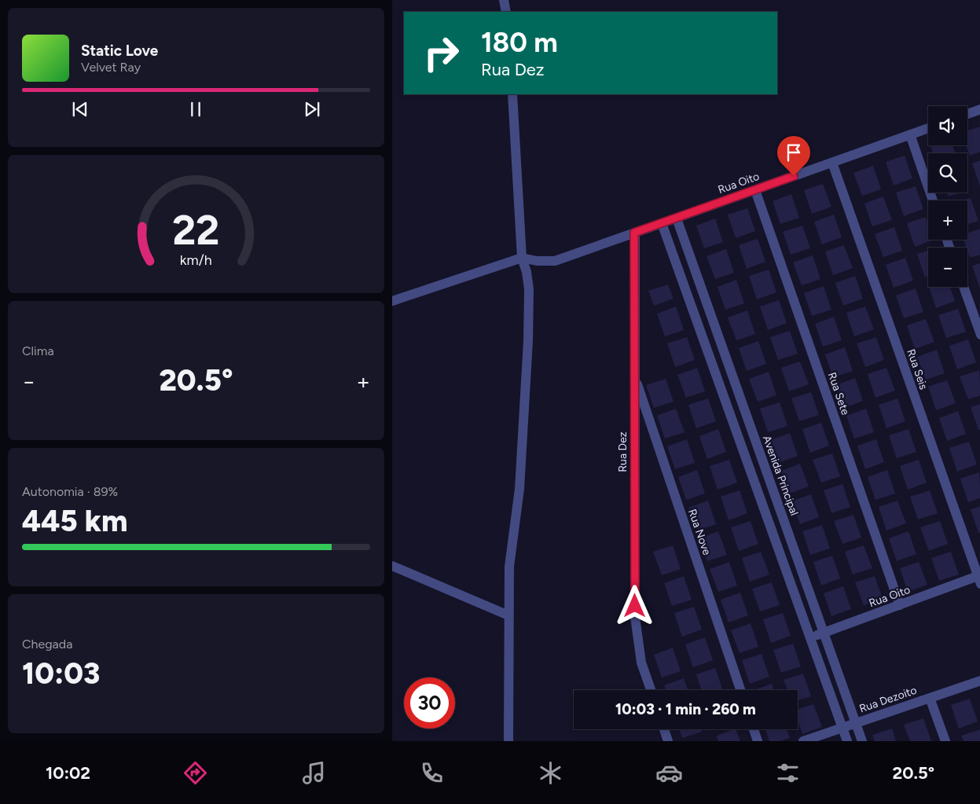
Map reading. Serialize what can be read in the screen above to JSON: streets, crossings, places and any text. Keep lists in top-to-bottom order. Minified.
{"streets":{"street":["Rua Oito","Rua Seis","Rua Sete","Rua Dez","Avenida Principal","Rua Nove","Rua Dezoito"]},"crossings":[["Rua Oito","Rua Seis"],["Rua Oito","Rua Sete"],["Rua Oito","Avenida Principal"],["Rua Dez","Rua Nove"],["Avenida Principal","Rua Dezoito"]],"page":{"turn":["180 m","Rua Dez"],"song":["Static Love","Velvet Ray"],"map_buttons":["+","−"],"tile":["Clima",["Autonomia · 89%","445 km"],["Chegada","10:03"]],"heat":["−","20.5°","+"],"limit":"30","trip":"10:03 · 1 min · 260 m","tabs":["10:02","20.5°"],"gauge":["22","km/h"]}}
